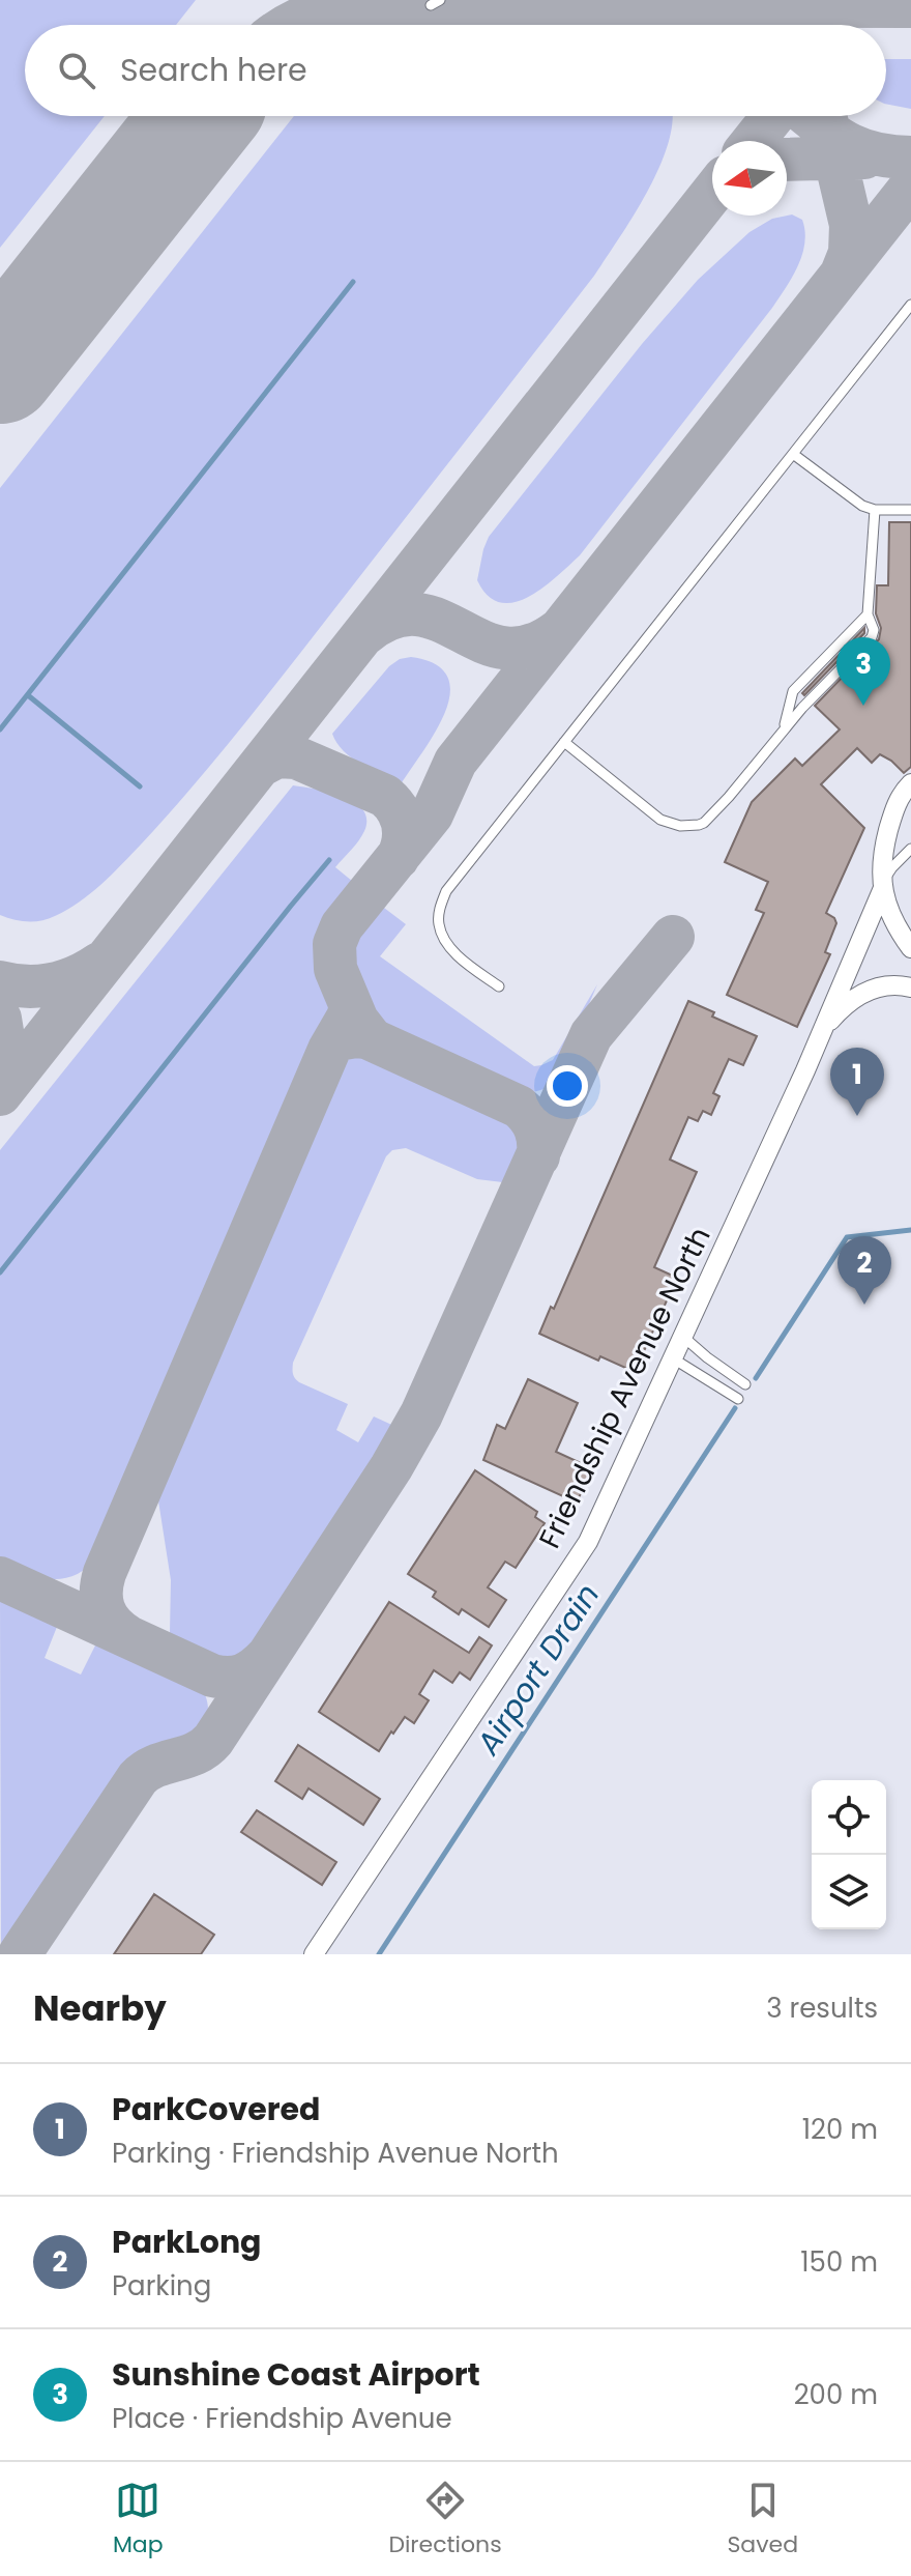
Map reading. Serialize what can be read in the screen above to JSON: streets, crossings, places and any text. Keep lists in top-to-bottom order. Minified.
{"streets":{"street":["Friendship Avenue North"]},"water":["Airport Drain"],"north":"left","page":{"search":"Search here","pins":["3","1","2"],"heading":["Nearby","3 results"],"list":[{"mark":"1","name":"ParkCovered","note":"Parking · Friendship Avenue North","value":"120 m"},{"mark":"2","name":"ParkLong","note":"Parking","value":"150 m"},{"mark":"3","name":"Sunshine Coast Airport","note":"Place · Friendship Avenue","value":"200 m"}],"nav":["Map","Directions","Saved"]}}
